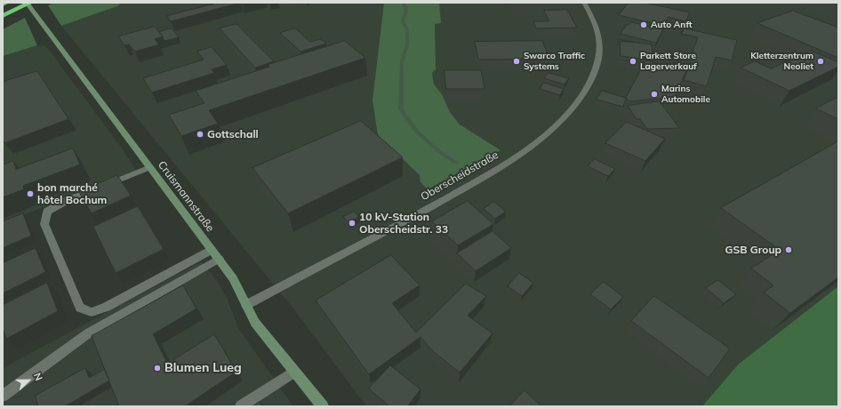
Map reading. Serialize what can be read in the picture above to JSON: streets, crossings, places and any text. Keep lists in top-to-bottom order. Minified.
{"streets":{"street":["Oberscheidstraße","Cruismannstraße"]},"crossings":[["Oberscheidstraße","Cruismannstraße"]],"places":["Auto Anft","Swarco Traffic Systems","Parkett Store Lagerverkauf","Kletterzentrum Neoliet","Marins Automobile","Gottschall","bon marché hôtel Bochum","10 kV-Station Oberscheidstr. 33","GSB Group","Blumen Lueg"],"north":"right"}
